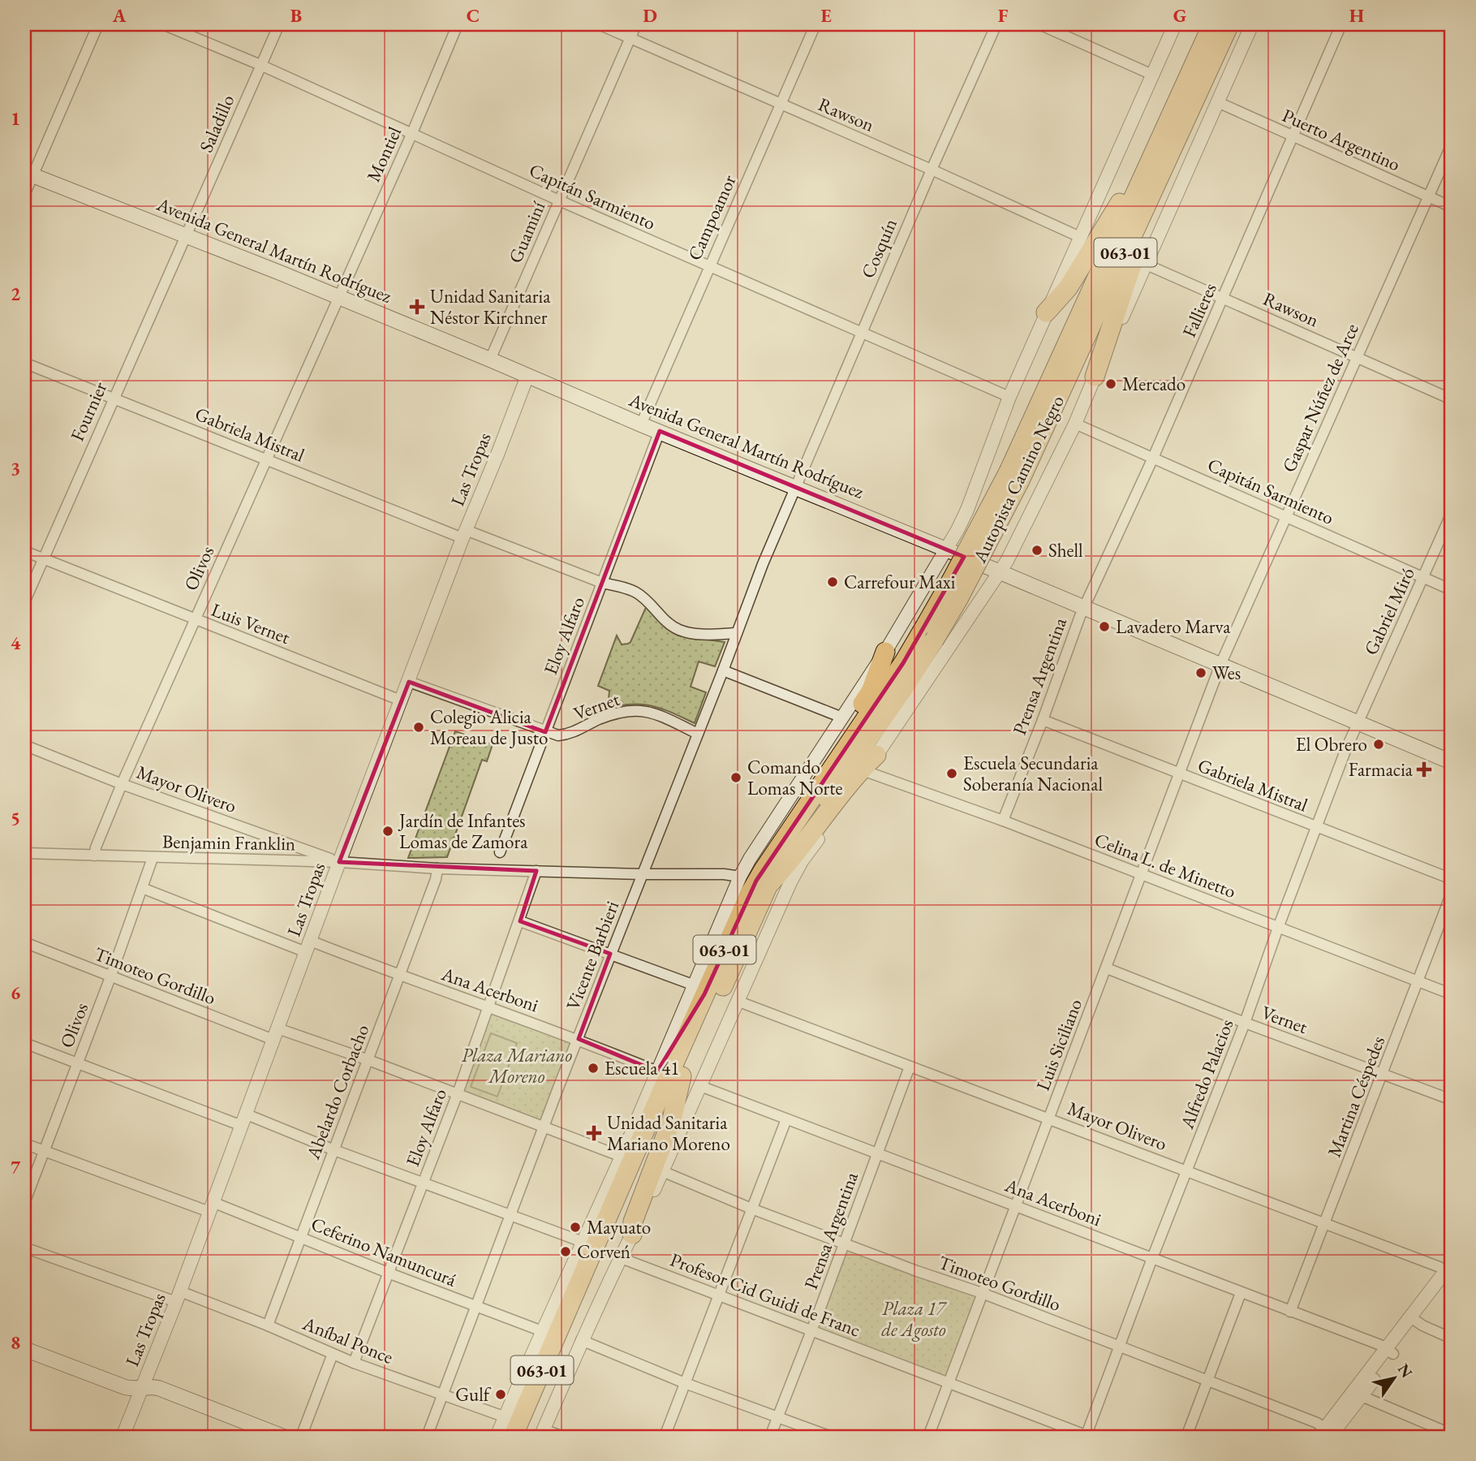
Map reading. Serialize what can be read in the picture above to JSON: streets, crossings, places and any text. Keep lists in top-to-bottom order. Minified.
{"streets":{"highway":["063-01","Autopista Camino Negro"],"main road":["Avenida General Martín Rodríguez"],"street":["Rawson","Saladillo","Puerto Argentino","Montiel","Capitán Sarmiento","Campoamor","Guaminí","Cosquín","Fallieres","Gaspar Núñez de Arce","Fournier","Gabriela Mistral","Las Tropas","Olivos","Gabriel Miró","Luis Vernet","Eloy Alfaro","Prensa Argentina","Vernet","Mayor Olivero","Benjamin Franklin","Celina L. de Minetto","Vicente Barbieri","Timoteo Gordillo","Ana Acerboni","Luis Siciliano","Alfredo Palacios","Abelardo Corbacho","Martina Céspedes","Ceferino Namuncurá","Profesor Cid Guidi de Franc","Aníbal Ponce"]},"crossings":[["Rawson","Campoamor"],["Rawson","Guaminí"],["Rawson","Cosquín"],["Rawson","Fallieres"],["Rawson","Gaspar Núñez de Arce"],["Saladillo","Capitán Sarmiento"],["Saladillo","Avenida General Martín Rodríguez"],["Saladillo","Fournier"],["Puerto Argentino","Fallieres"],["Puerto Argentino","Gaspar Núñez de Arce"],["Montiel","Capitán Sarmiento"],["Montiel","Avenida General Martín Rodríguez"],["Montiel","Olivos"],["Capitán Sarmiento","Campoamor"],["Capitán Sarmiento","Guaminí"],["Capitán Sarmiento","Cosquín"],["Capitán Sarmiento","Fallieres"],["Capitán Sarmiento","Gaspar Núñez de Arce"],["Capitán Sarmiento","Gabriel Miró"],["Campoamor","Avenida General Martín Rodríguez"],["Guaminí","Avenida General Martín Rodríguez"],["Cosquín","Avenida General Martín Rodríguez"],["Cosquín","Vicente Barbieri"],["Avenida General Martín Rodríguez","Fallieres"],["Avenida General Martín Rodríguez","Gaspar Núñez de Arce"],["Avenida General Martín Rodríguez","Fournier"],["Avenida General Martín Rodríguez","Las Tropas"],["Avenida General Martín Rodríguez","Olivos"],["Avenida General Martín Rodríguez","Gabriel Miró"],["Avenida General Martín Rodríguez","Eloy Alfaro"],["Avenida General Martín Rodríguez","Prensa Argentina"],["Avenida General Martín Rodríguez","Vicente Barbieri"],["Avenida General Martín Rodríguez","Luis Siciliano"],["Avenida General Martín Rodríguez","Alfredo Palacios"],["Fallieres","Prensa Argentina"],["Gaspar Núñez de Arce","Luis Siciliano"],["Fournier","Gabriela Mistral"],["Fournier","Luis Vernet"],["Gabriela Mistral","Las Tropas"],["Gabriela Mistral","Olivos"],["Gabriela Mistral","Eloy Alfaro"],["Gabriela Mistral","Prensa Argentina"],["Gabriela Mistral","Vicente Barbieri"],["Gabriela Mistral","Luis Siciliano"],["Gabriela Mistral","Alfredo Palacios"],["Las Tropas","Luis Vernet"],["Las Tropas","Vernet"],["Las Tropas","Mayor Olivero"],["Las Tropas","Benjamin Franklin"],["Las Tropas","Timoteo Gordillo"],["Las Tropas","Ana Acerboni"],["Las Tropas","Ceferino Namuncurá"],["Las Tropas","Aníbal Ponce"],["Olivos","Luis Vernet"],["Olivos","Mayor Olivero"],["Olivos","Benjamin Franklin"],["Olivos","Timoteo Gordillo"],["Olivos","Ana Acerboni"],["Olivos","Ceferino Namuncurá"],["Gabriel Miró","Alfredo Palacios"],["Eloy Alfaro","Vernet"],["Eloy Alfaro","Benjamin Franklin"],["Eloy Alfaro","Timoteo Gordillo"],["Eloy Alfaro","Ana Acerboni"],["Eloy Alfaro","Ceferino Namuncurá"],["Eloy Alfaro","Aníbal Ponce"],["Prensa Argentina","Mayor Olivero"],["Prensa Argentina","Celina L. de Minetto"],["Prensa Argentina","Timoteo Gordillo"],["Prensa Argentina","Ana Acerboni"],["Prensa Argentina","Profesor Cid Guidi de Franc"],["Vernet","Vicente Barbieri"],["Vernet","Luis Siciliano"],["Vernet","Alfredo Palacios"],["Vernet","Martina Céspedes"],["Mayor Olivero","Benjamin Franklin"],["Mayor Olivero","Luis Siciliano"],["Mayor Olivero","Alfredo Palacios"],["Mayor Olivero","Martina Céspedes"],["Benjamin Franklin","Vicente Barbieri"],["Benjamin Franklin","Abelardo Corbacho"],["Celina L. de Minetto","Luis Siciliano"],["Celina L. de Minetto","Alfredo Palacios"],["Celina L. de Minetto","Martina Céspedes"],["Vicente Barbieri","Timoteo Gordillo"],["Vicente Barbieri","Ana Acerboni"],["Vicente Barbieri","Ceferino Namuncurá"],["Vicente Barbieri","Aníbal Ponce"],["Timoteo Gordillo","Luis Siciliano"],["Timoteo Gordillo","Alfredo Palacios"],["Timoteo Gordillo","Abelardo Corbacho"],["Ana Acerboni","Luis Siciliano"],["Ana Acerboni","Alfredo Palacios"],["Ana Acerboni","Abelardo Corbacho"],["Ana Acerboni","Martina Céspedes"],["Luis Siciliano","Profesor Cid Guidi de Franc"],["Alfredo Palacios","Profesor Cid Guidi de Franc"],["Abelardo Corbacho","Ceferino Namuncurá"],["Abelardo Corbacho","Aníbal Ponce"]],"parks":["Plaza Mariano Moreno","Plaza 17 de Agosto"],"places":{"health":["Unidad Sanitaria Néstor Kirchner","Farmacia","Unidad Sanitaria Mariano Moreno"],"other":["Mercado","Shell","Carrefour Maxi","Lavadero Marva","Wes","Colegio Alicia Moreau de Justo","El Obrero","Escuela Secundaria Soberanía Nacional","Comando Lomas Norte","Jardín de Infantes Lomas de Zamora","Escuela 41","Mayuato","Corveń","Gulf"]},"north":"top right","grid":{"columns":["A","B","C","D","E","F","G","H"],"rows":["1","2","3","4","5","6","7","8"]}}
